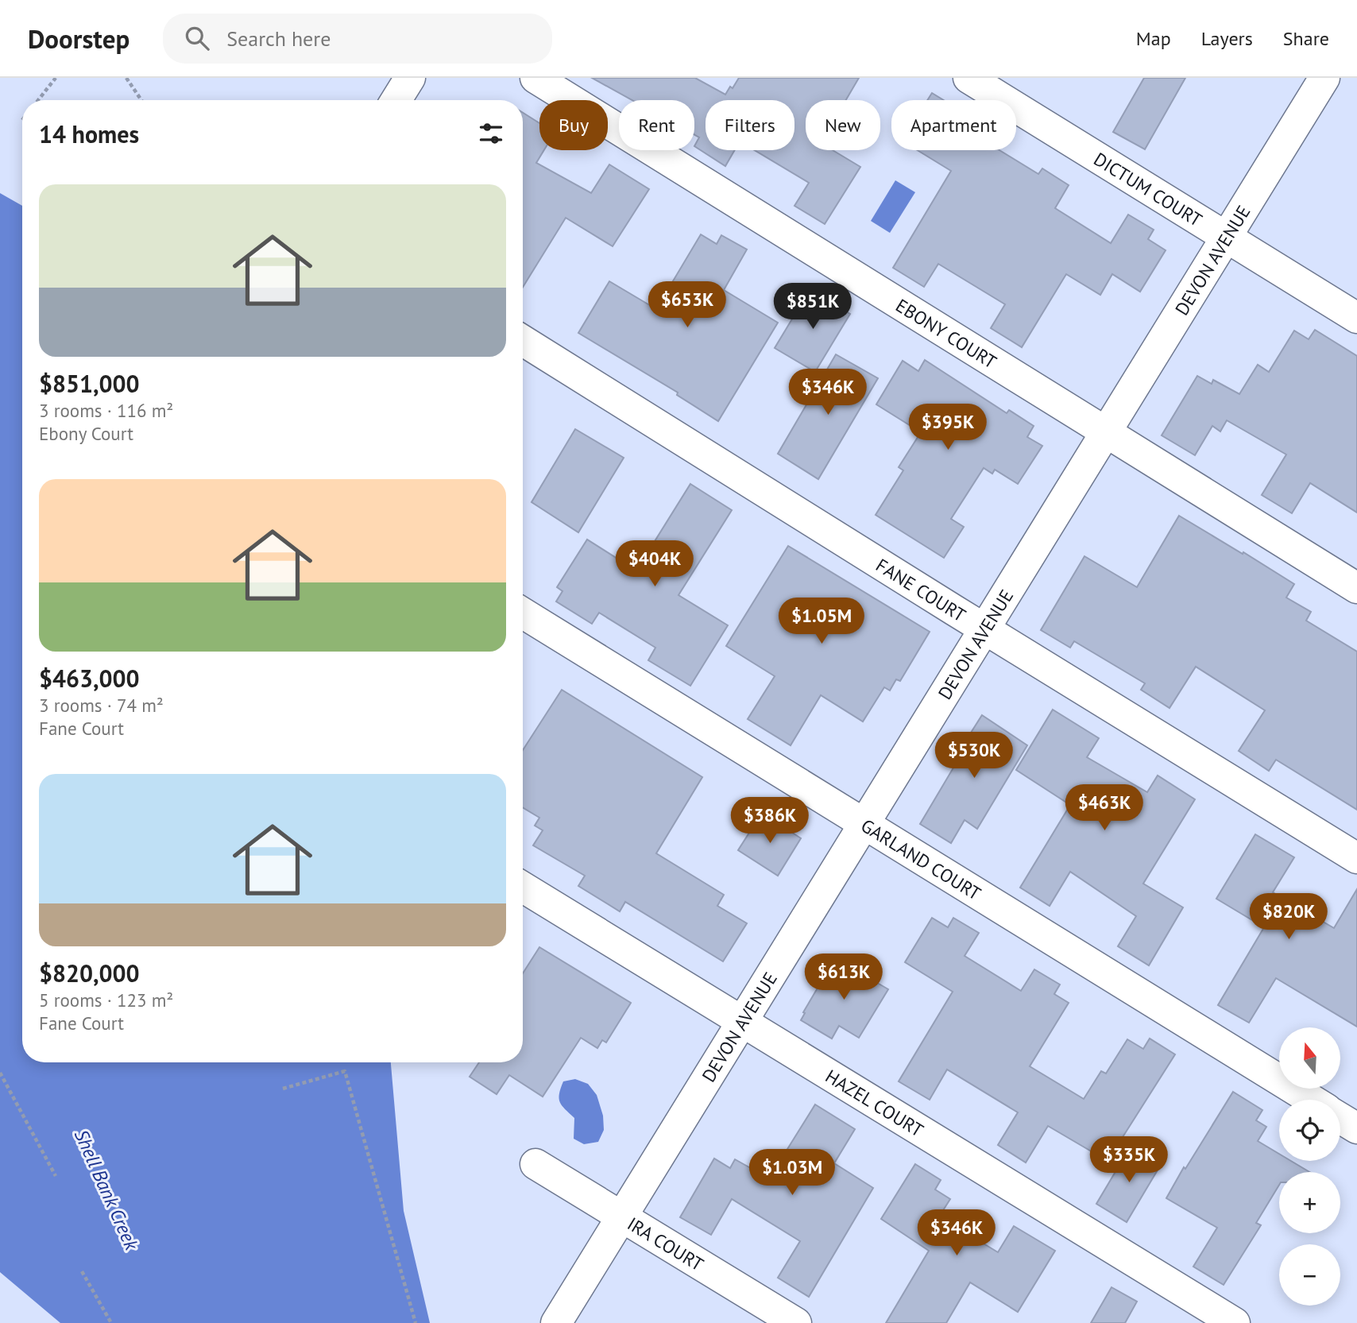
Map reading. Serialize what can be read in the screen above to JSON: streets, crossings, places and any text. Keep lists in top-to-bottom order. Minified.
{"streets":{"street":["DICTUM COURT","DEVON AVENUE","EBONY COURT","FANE COURT","GARLAND COURT","HAZEL COURT","IRA COURT"]},"crossings":[["DICTUM COURT","DEVON AVENUE"],["DEVON AVENUE","EBONY COURT"],["DEVON AVENUE","FANE COURT"],["DEVON AVENUE","GARLAND COURT"],["DEVON AVENUE","HAZEL COURT"],["DEVON AVENUE","IRA COURT"]],"water":["Shell Bank Creek"],"north":"top","page":{"header":"Doorstep","search":"Search here","nav":["Map","Layers","Share"],"chip":["Buy","Rent","Filters","New","Apartment"],"heading":"14 homes","list":[{"name":"$851,000","note":"3 rooms · 116 m² · Ebony Court"},{"name":"$463,000","note":"3 rooms · 74 m² · Fane Court"},{"name":"$820,000","note":"5 rooms · 123 m² · Fane Court"}],"price":["$653K","$851K","$346K","$395K","$404K","$1.05M","$530K","$463K","$386K","$820K","$613K","$335K","$1.03M","$346K"],"map_buttons":["+","−"]}}
